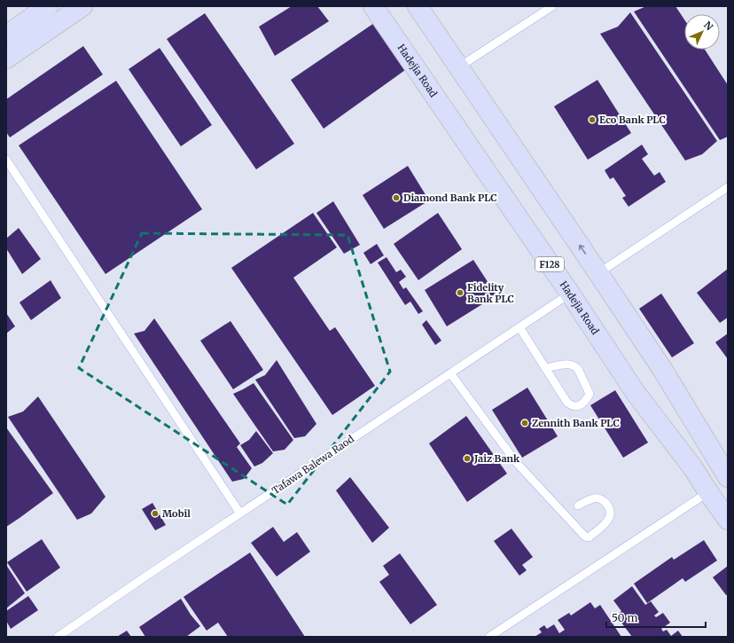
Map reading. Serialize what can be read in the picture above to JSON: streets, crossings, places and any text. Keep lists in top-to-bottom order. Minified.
{"streets":{"main road":["Hadejia Road","F128"],"lane":["Tafawa Balewa Raod"]},"crossings":[["Hadejia Road","Tafawa Balewa Raod"]],"places":["Eco Bank PLC","Diamond Bank PLC","Fidelity Bank PLC","Zennith Bank PLC","Jaiz Bank","Mobil"],"scale_bar":"50 m","north":"top right"}
